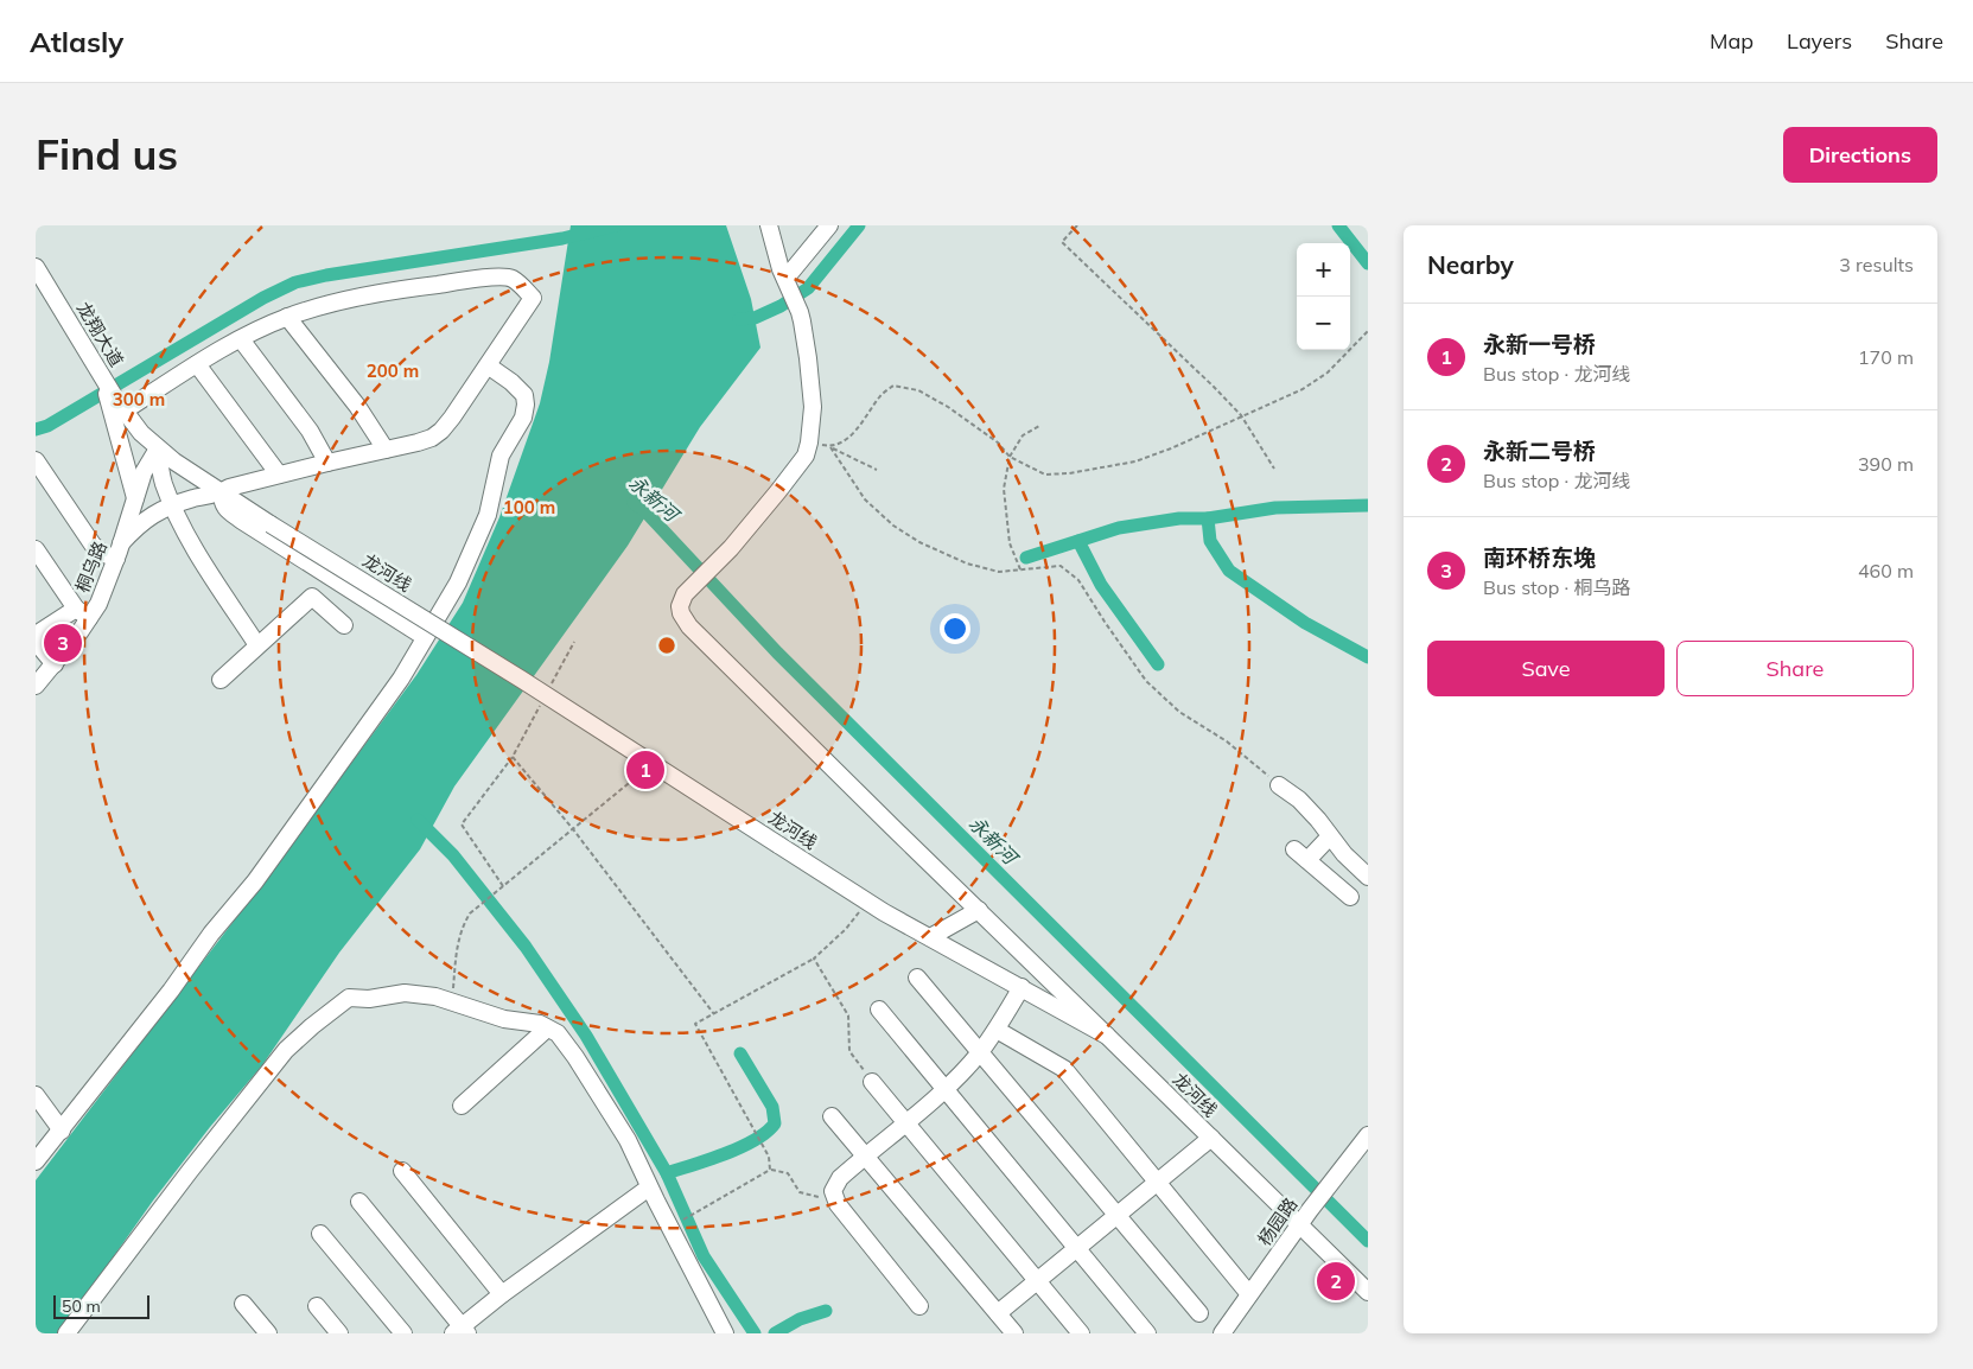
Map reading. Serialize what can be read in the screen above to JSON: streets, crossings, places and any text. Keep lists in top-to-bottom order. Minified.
{"streets":{"street":["龙翔大道","桐乌路","龙河线","杨园路"]},"crossings":[["龙翔大道","桐乌路"],["龙翔大道","龙河线"],["桐乌路","龙河线"],["龙河线","杨园路"]],"water":["永新河"],"scale_bar":"50 m","page":{"header":"Atlasly","nav":["Map","Layers","Share"],"buttons":["Directions",["Save","Share"]],"title":"Find us","heading":["Nearby","3 results"],"map_buttons":["+","−"],"list":[{"mark":"1","name":"永新一号桥","note":"Bus stop · 龙河线","value":"170 m"},{"mark":"2","name":"永新二号桥","note":"Bus stop · 龙河线","value":"390 m"},{"mark":"3","name":"南环桥东堍","note":"Bus stop · 桐乌路","value":"460 m"}],"pins":["3","1","2"],"scale":"50 m"},"rings":["200 m","300 m","100 m"]}
